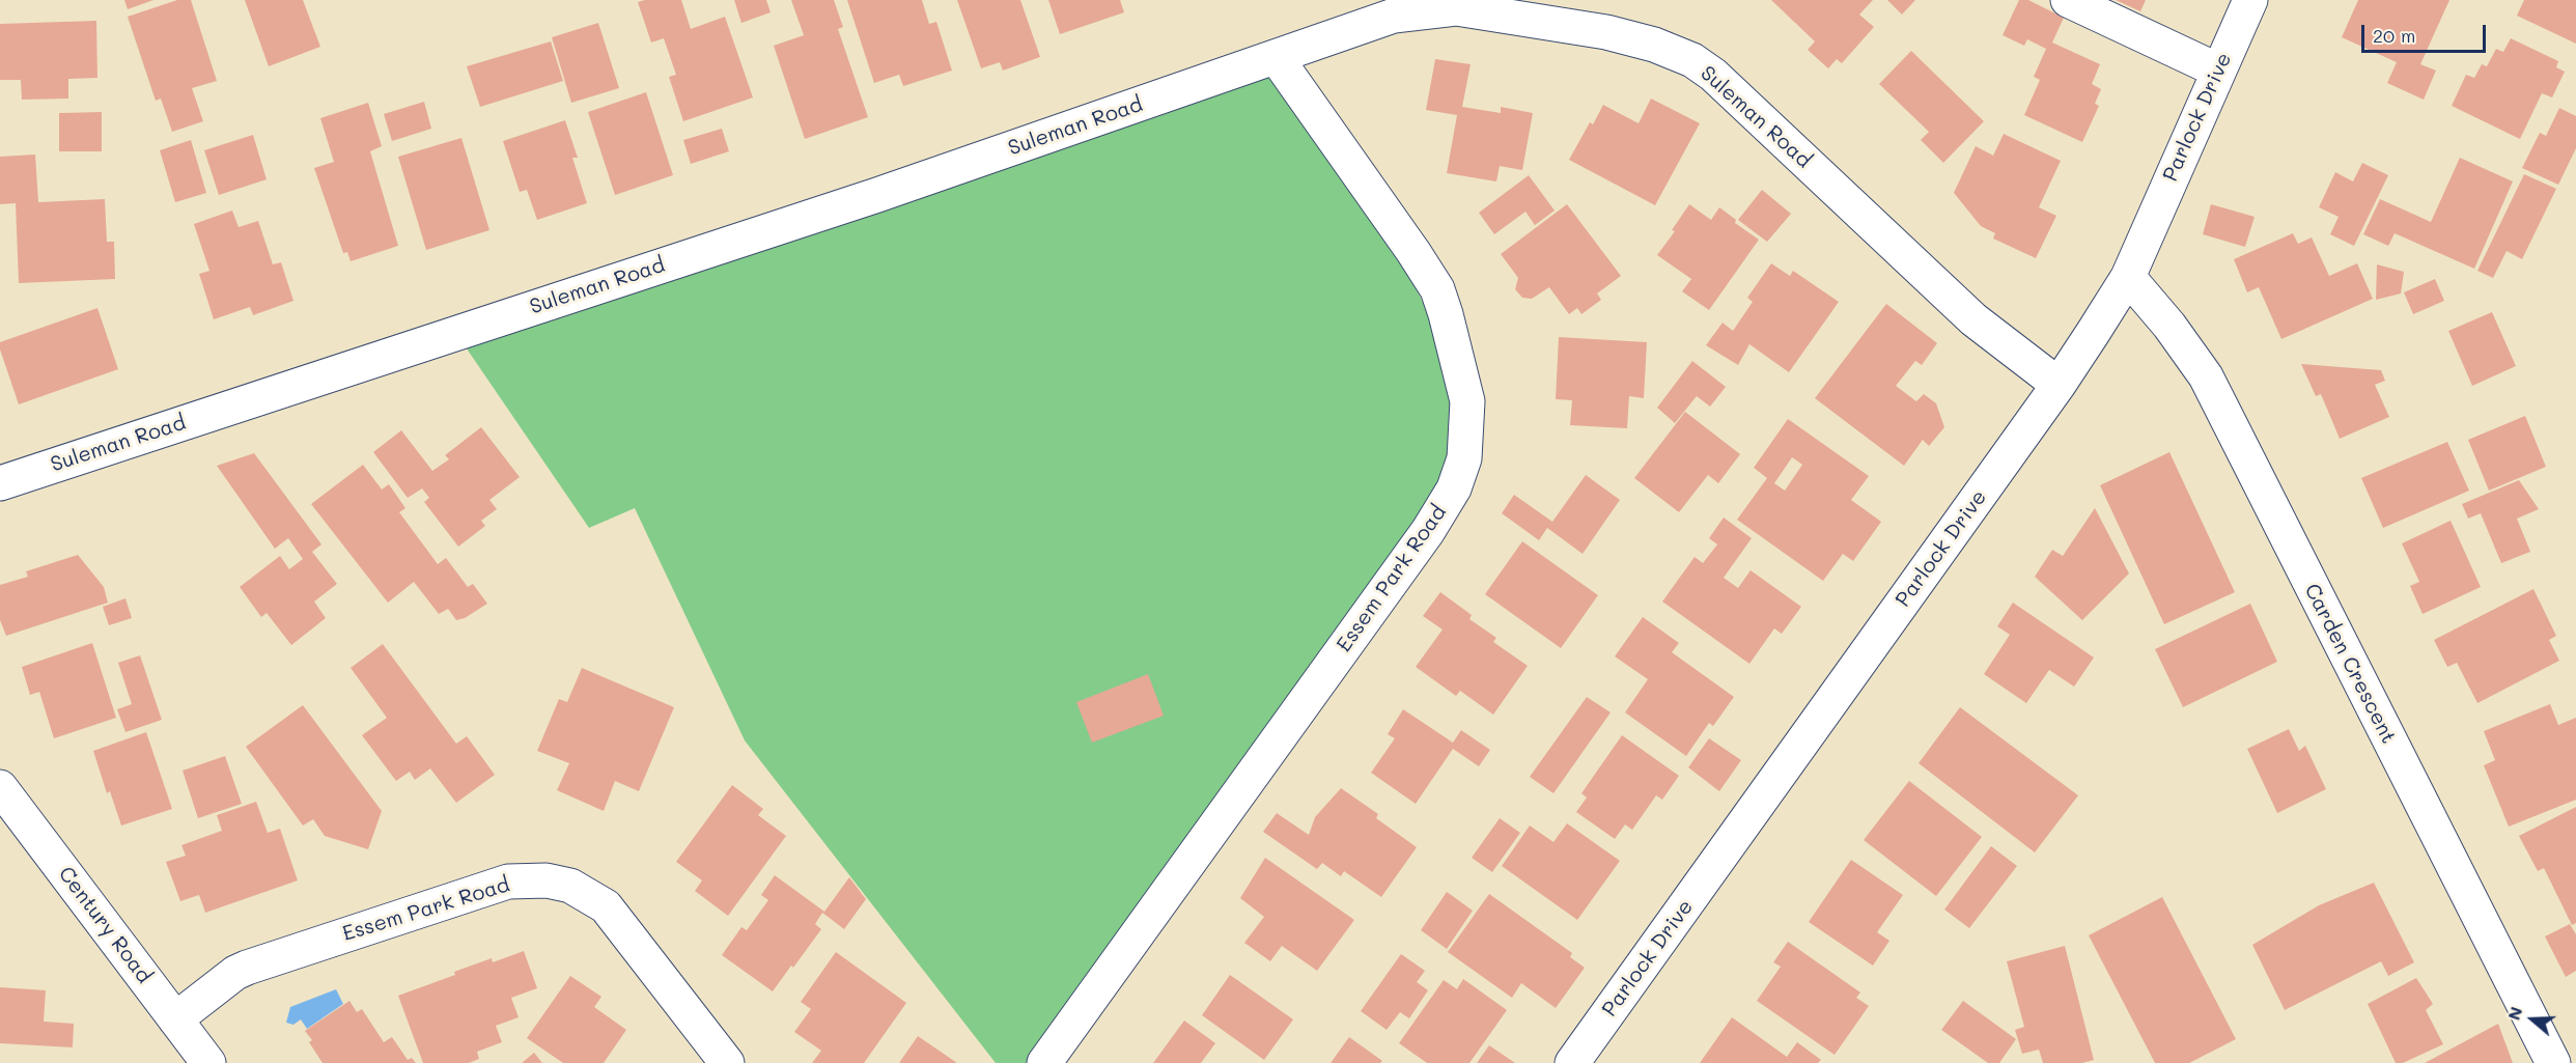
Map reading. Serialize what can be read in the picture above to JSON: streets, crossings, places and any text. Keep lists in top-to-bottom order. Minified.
{"streets":{"street":["Suleman Road","Parlock Drive","Essem Park Road","Carden Crescent","Century Road"]},"crossings":[["Suleman Road","Parlock Drive"],["Suleman Road","Essem Park Road"],["Parlock Drive","Carden Crescent"],["Essem Park Road","Century Road"]],"scale_bar":"20 m","north":"left"}
